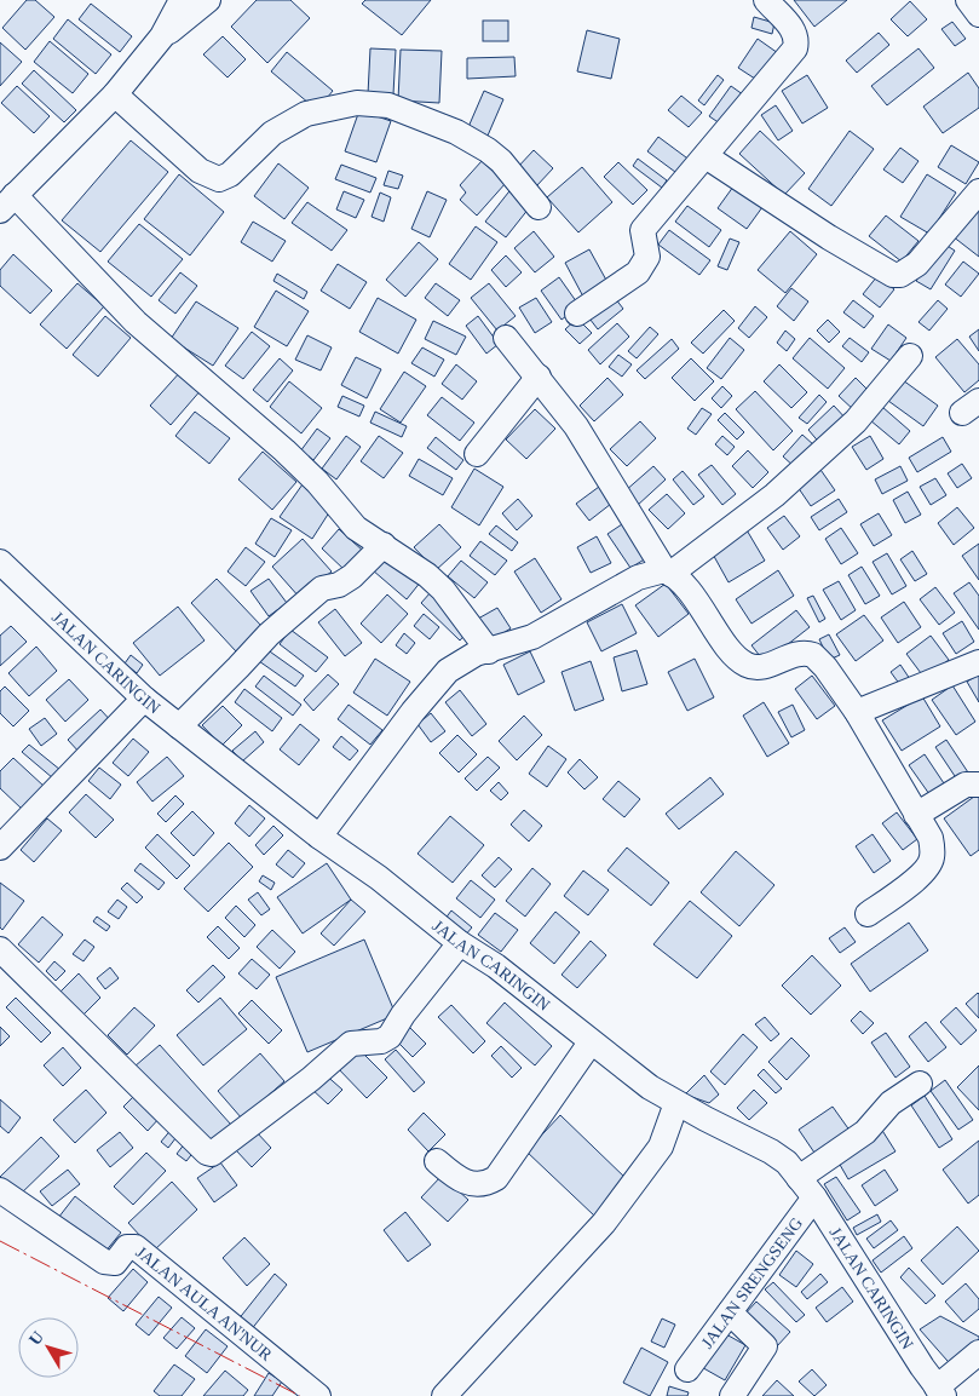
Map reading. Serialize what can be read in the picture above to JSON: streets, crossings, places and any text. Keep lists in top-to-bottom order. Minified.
{"streets":{"street":["JALAN CARINGIN","JALAN SRENGSENG","JALAN AULA AN'NUR"]},"crossings":[["JALAN CARINGIN","JALAN SRENGSENG"]],"north":"top left"}
